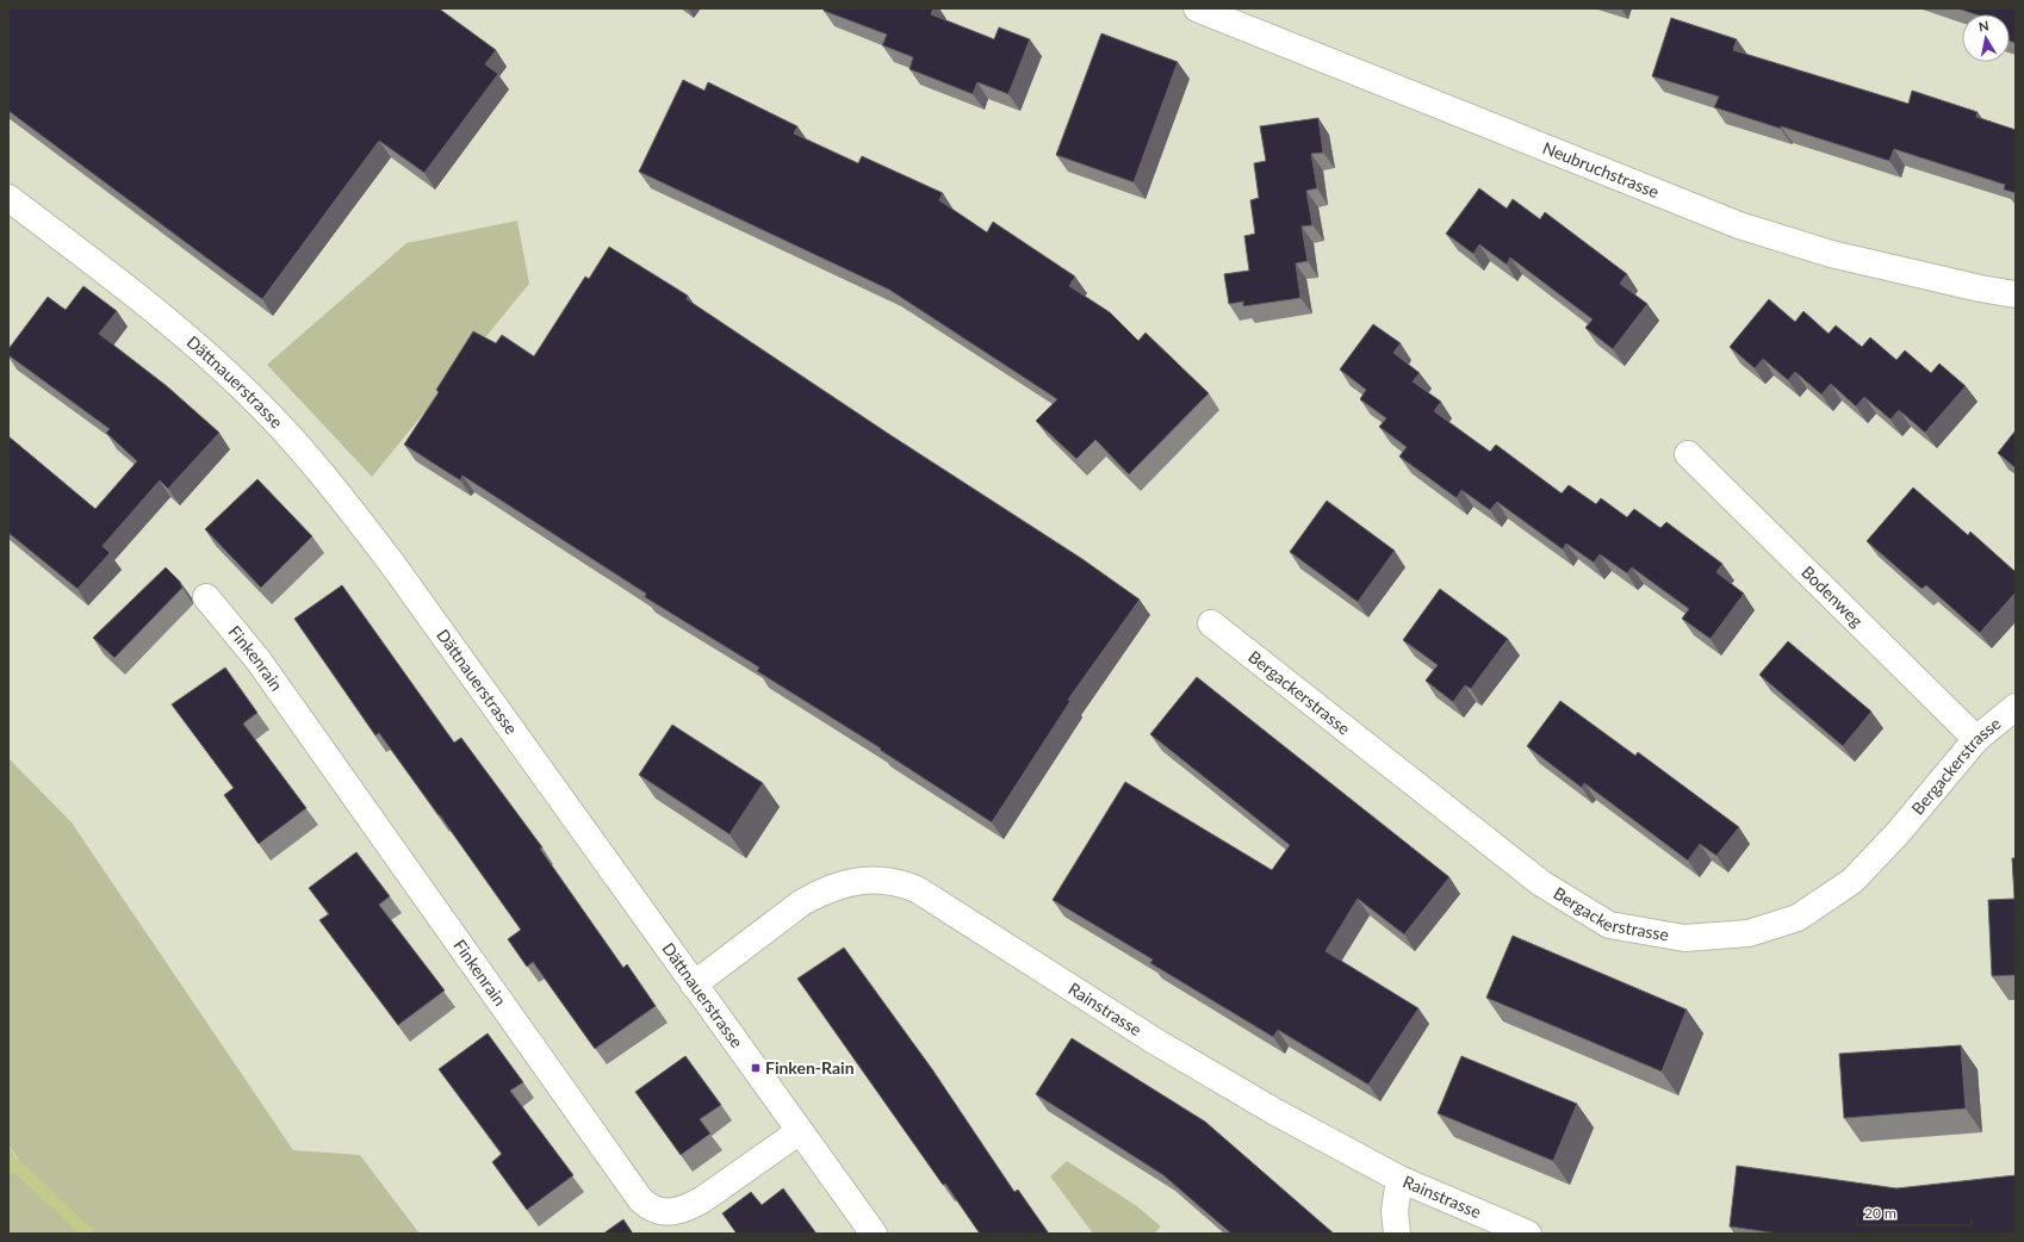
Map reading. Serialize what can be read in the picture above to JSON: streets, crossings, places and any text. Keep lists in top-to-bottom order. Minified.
{"streets":{"street":["Neubruchstrasse","Dättnauerstrasse","Bodenweg","Finkenrain","Bergackerstrasse","Rainstrasse"]},"crossings":[["Dättnauerstrasse","Finkenrain"],["Dättnauerstrasse","Rainstrasse"],["Bodenweg","Bergackerstrasse"]],"places":{"transit":["Finken-Rain"]},"scale_bar":"20 m","north":"top"}
